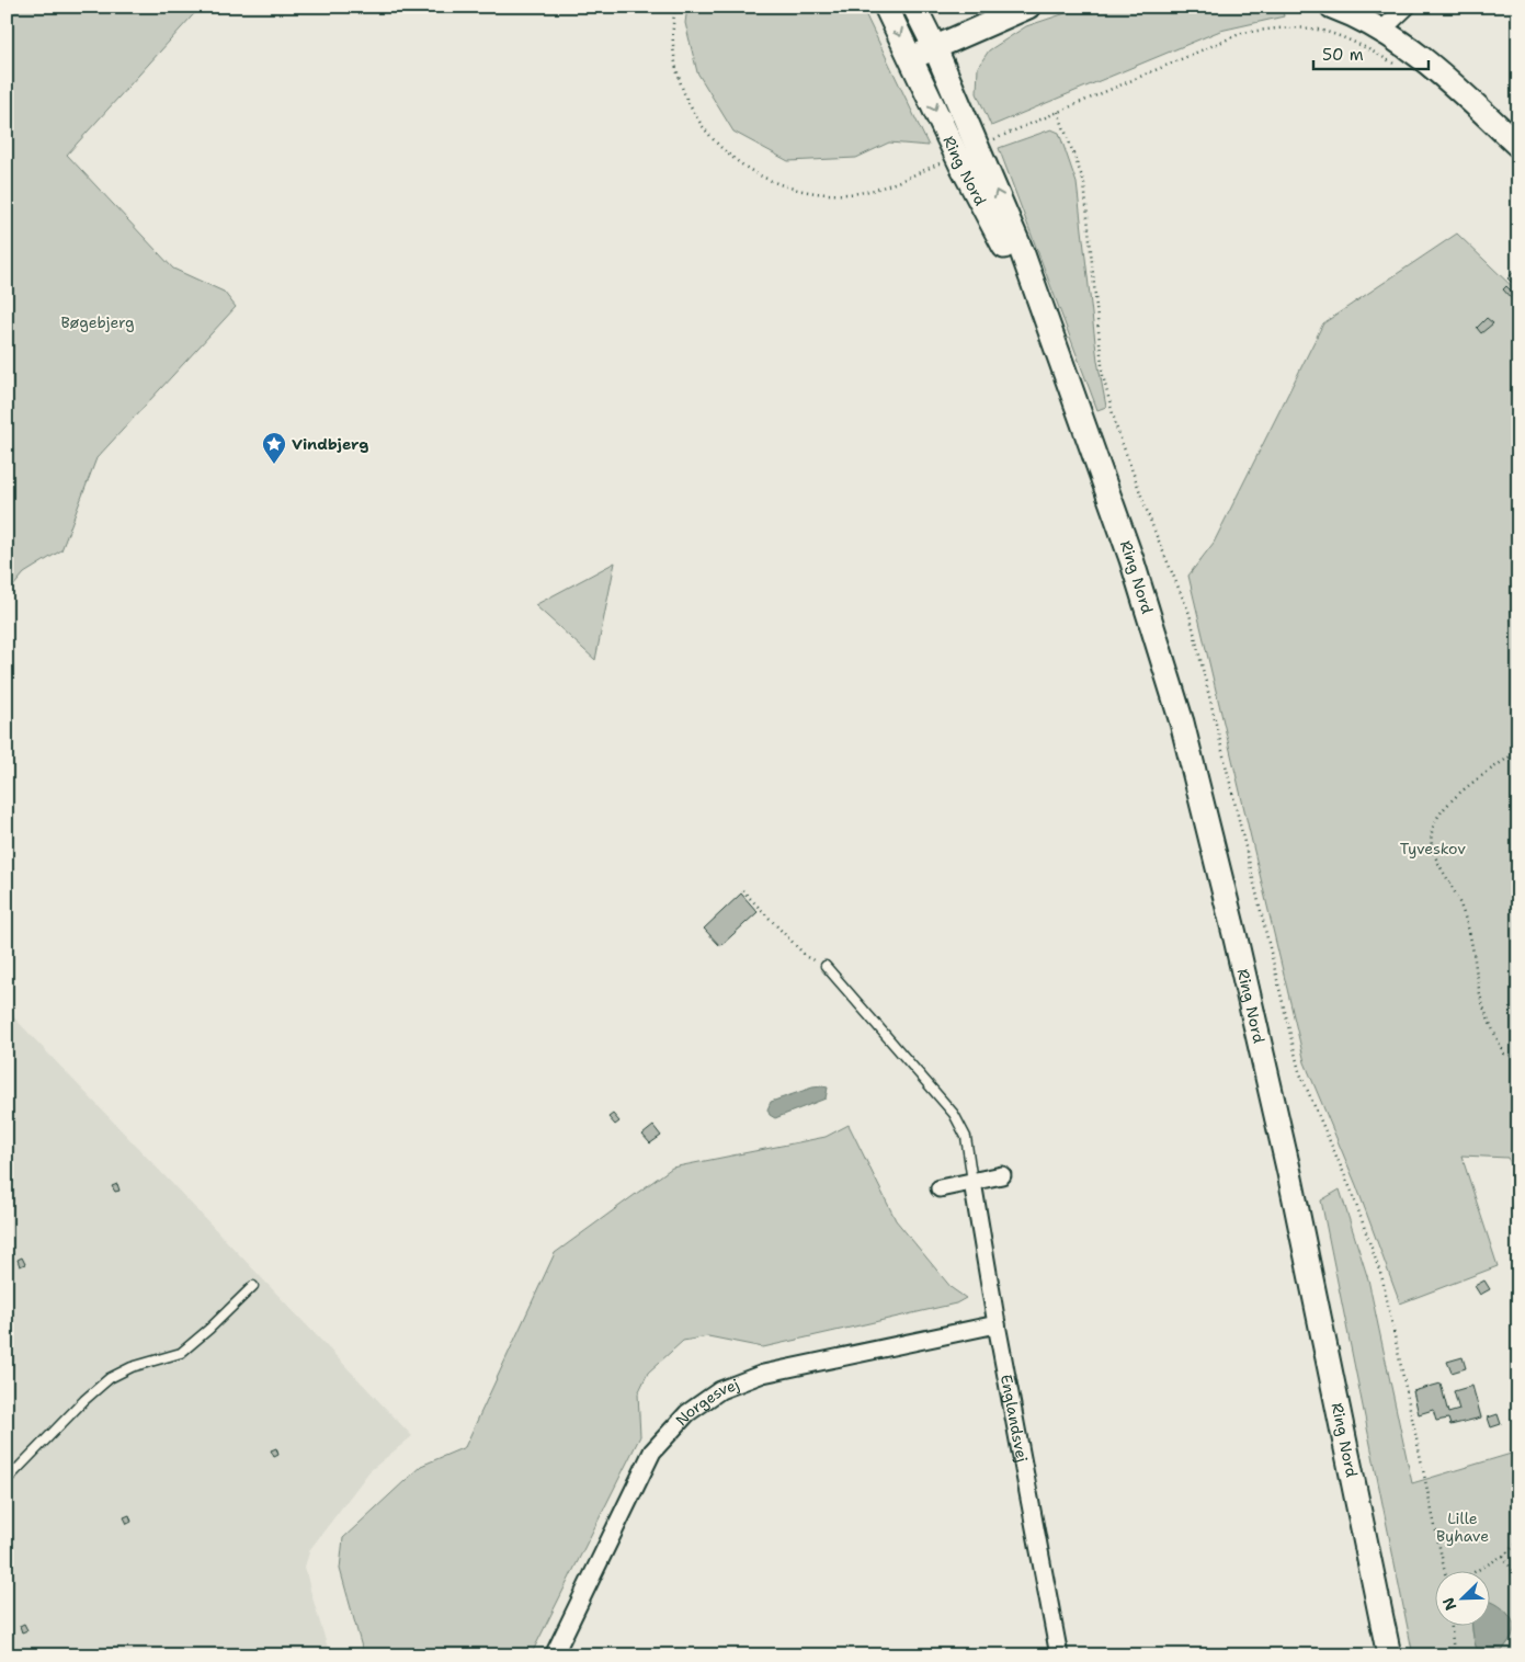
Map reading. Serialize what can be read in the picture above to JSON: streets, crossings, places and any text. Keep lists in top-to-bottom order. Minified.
{"streets":{"main road":["Ring Nord"],"street":["Norgesvej","Englandsvej"]},"crossings":[["Norgesvej","Englandsvej"]],"parks":["Bøgebjerg","Tyveskov","Lille Byhave"],"places":{"place":["Vindbjerg"]},"scale_bar":"50 m","north":"bottom left"}
